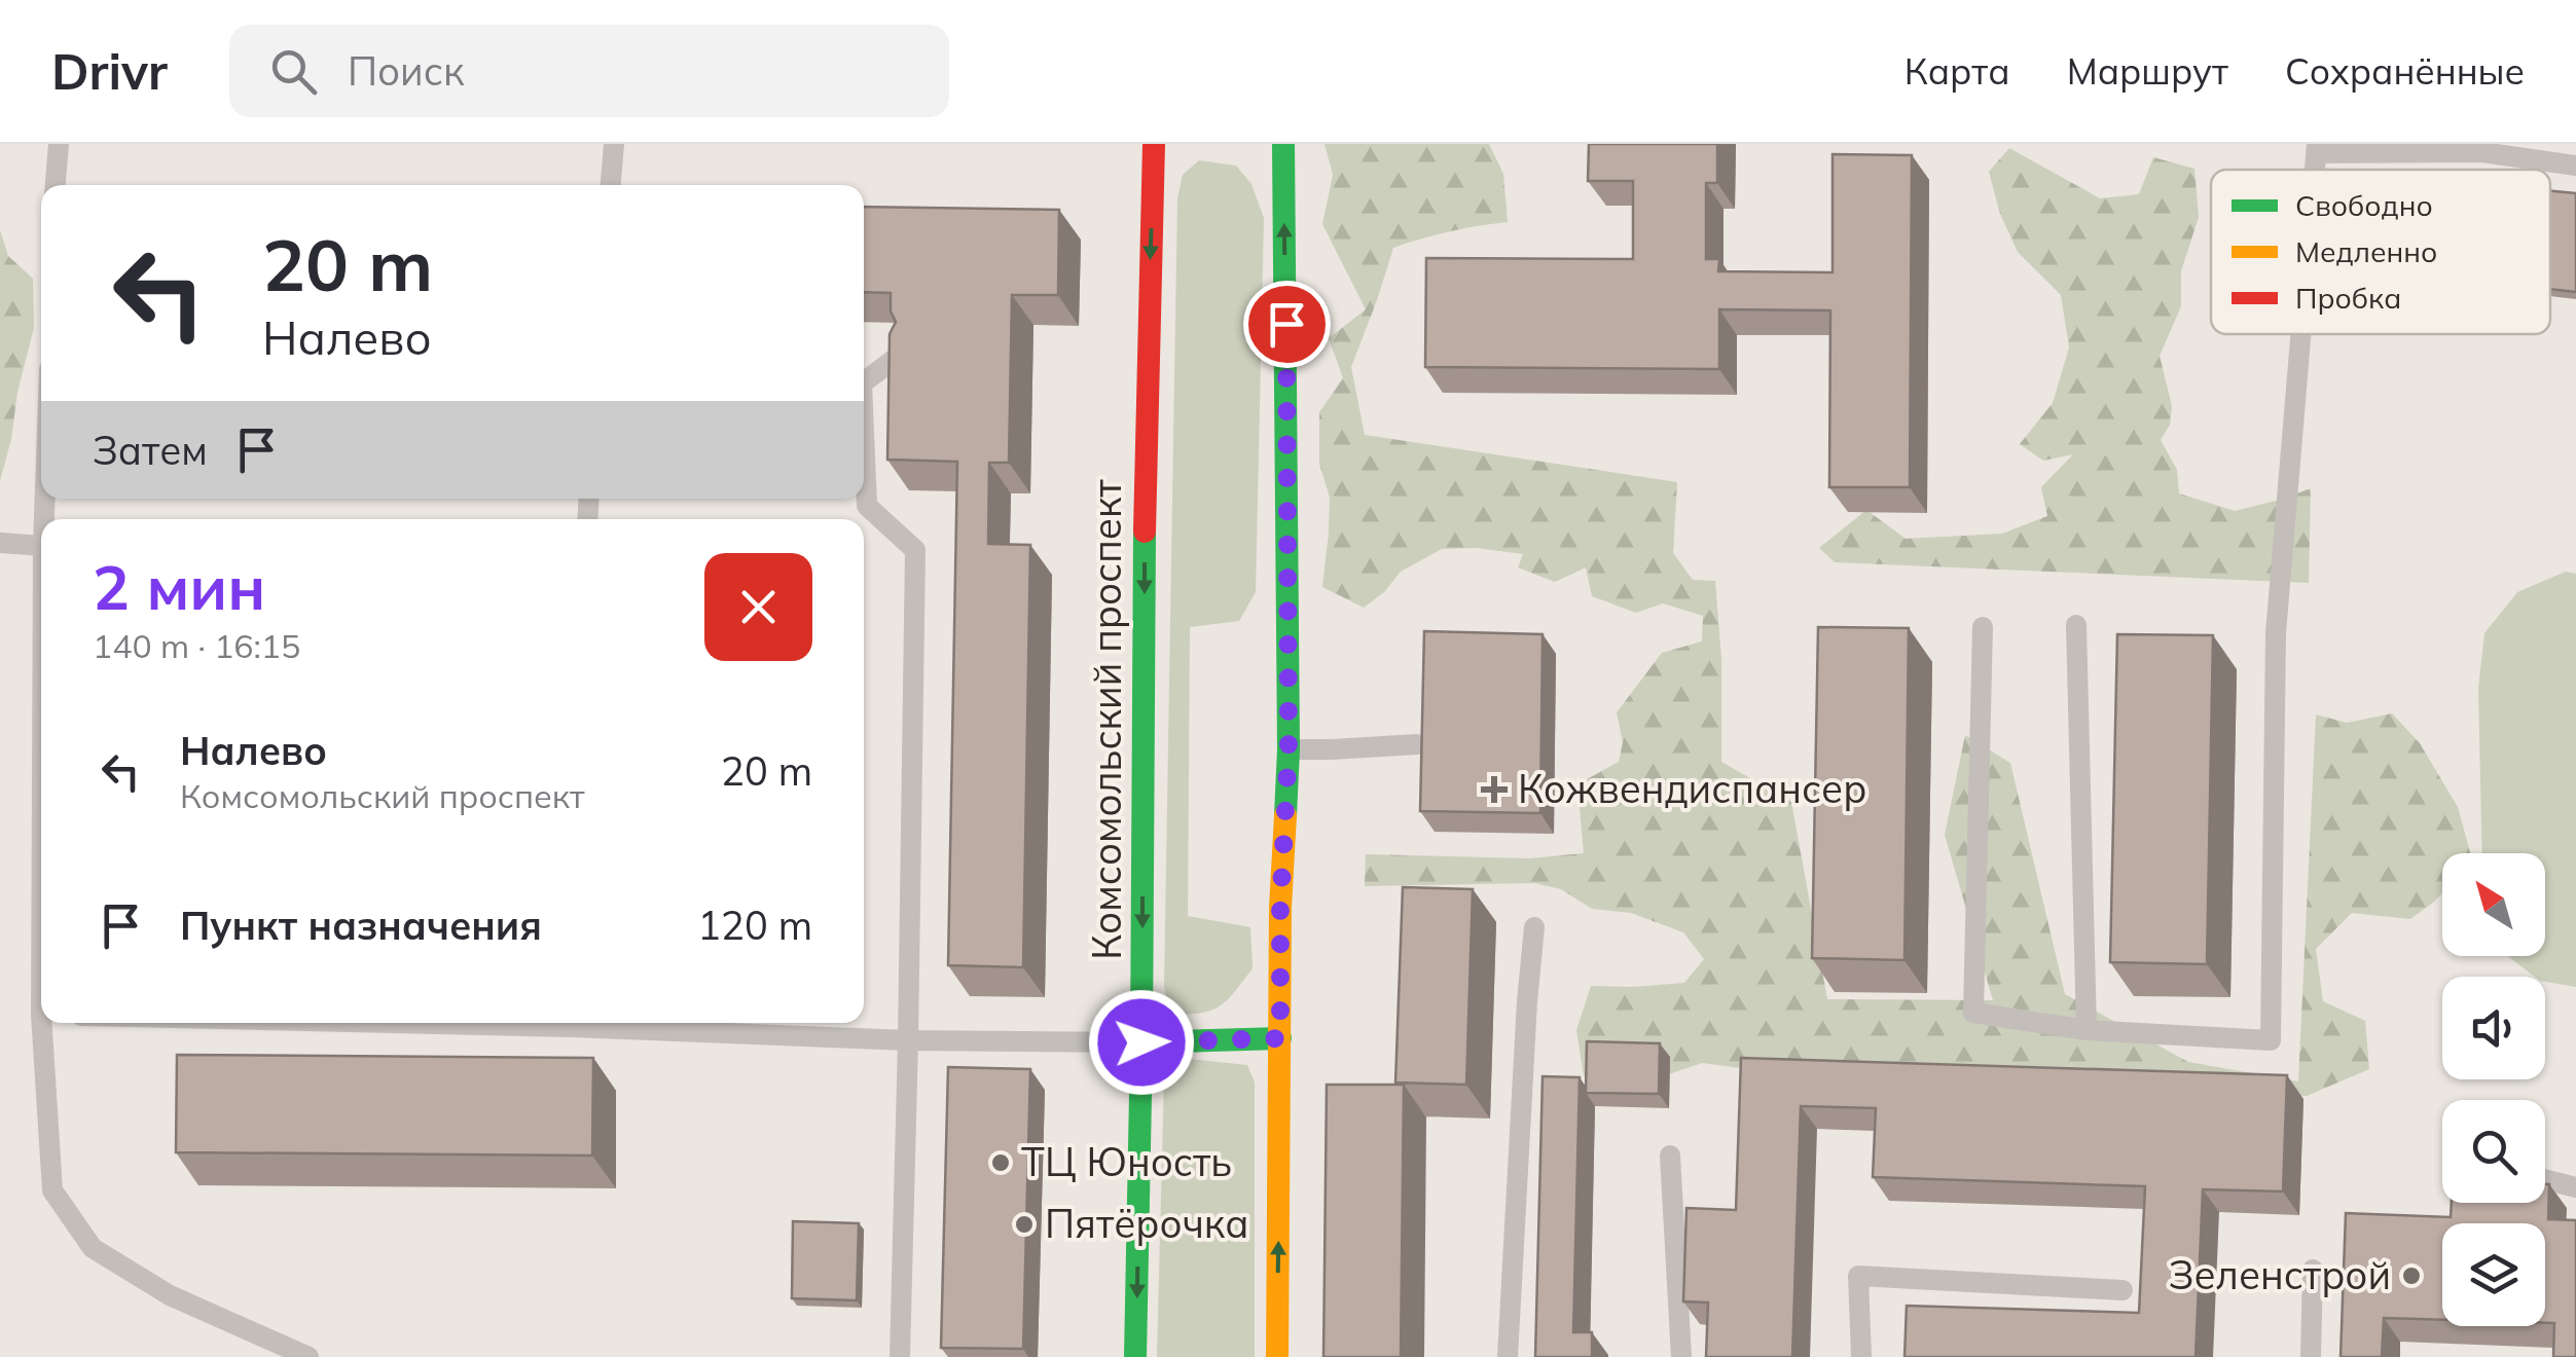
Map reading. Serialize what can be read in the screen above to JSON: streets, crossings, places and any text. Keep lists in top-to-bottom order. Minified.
{"streets":{"main road":["Комсомольский проспект"]},"places":{"health":["Кожвендиспансер"],"other":["ТЦ Юность","Пятёрочка","Зеленстрой"]},"legend":["Свободно","Медленно","Пробка"],"north":"top left","page":{"header":"Drivr","search":"Поиск","nav":["Карта","Маршрут","Сохранённые"],"turn":["20 m","Налево"],"then":"Затем","heading":["2 мин","140 m · 16:15"],"list":[{"name":"Налево","note":"Комсомольский проспект","value":"20 m"},{"name":"Пункт назначения","value":"120 m"}]}}
